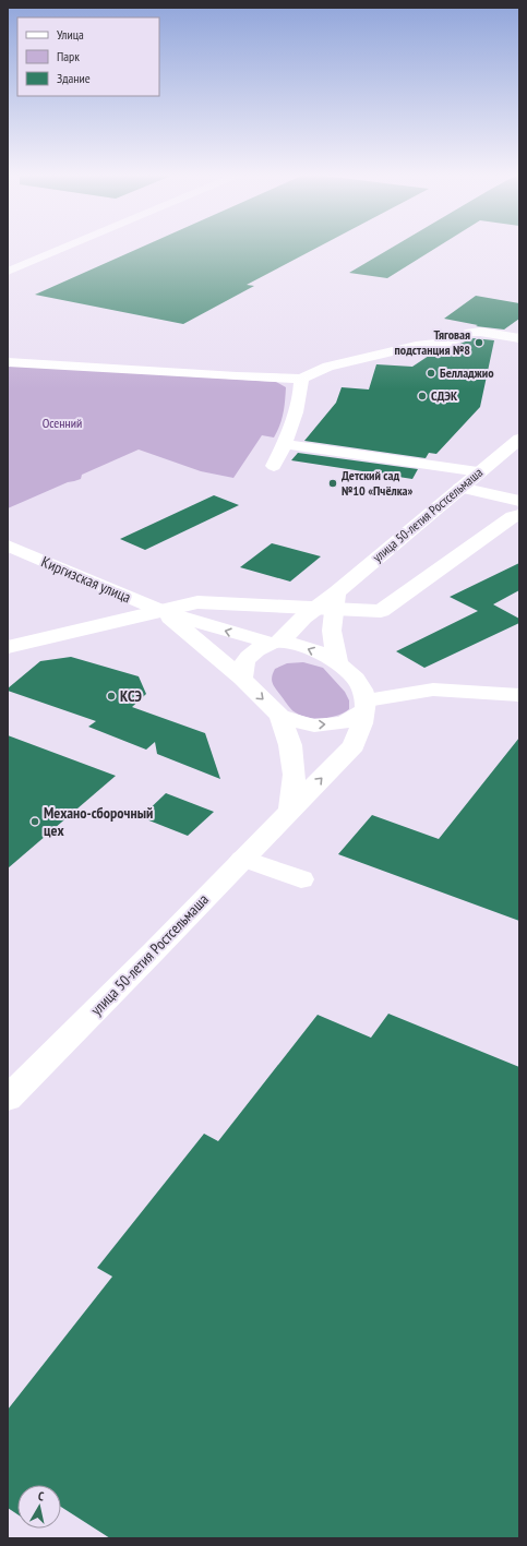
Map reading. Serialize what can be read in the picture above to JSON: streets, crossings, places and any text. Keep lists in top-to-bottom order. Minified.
{"streets":{"main road":["улица 50-летия Ростсельмаша","Киргизская улица"]},"parks":["Осенний"],"places":["Тяговая подстанция №8","Белладжио","СДЭК","Детский сад №10 «Пчёлка»","КСЭ","Механо-сборочный цех"],"legend":["Улица","Парк","Здание"],"north":"top"}
